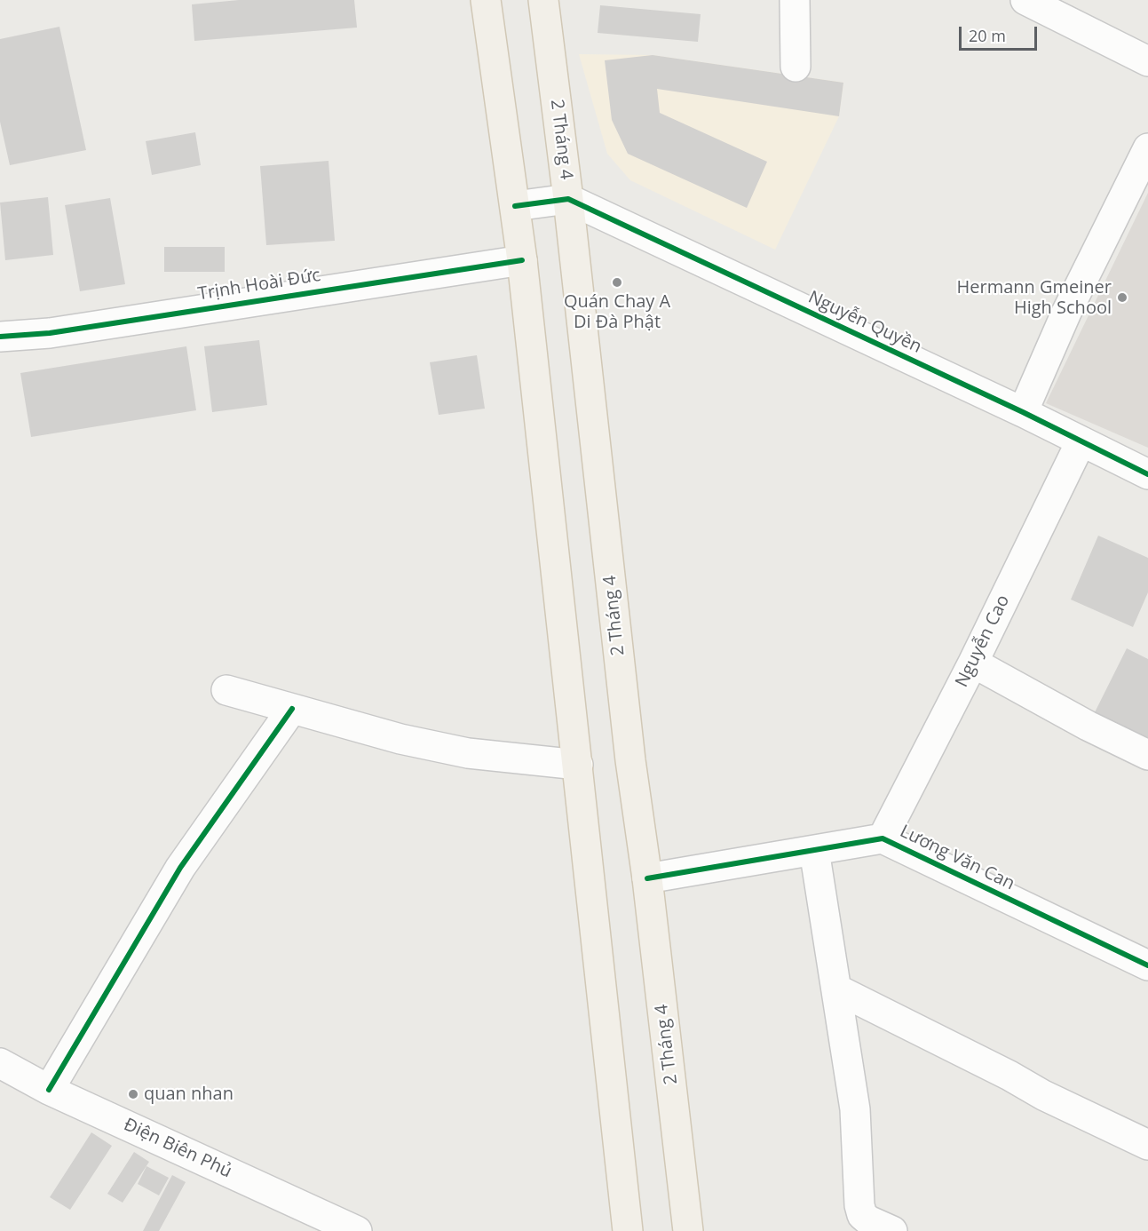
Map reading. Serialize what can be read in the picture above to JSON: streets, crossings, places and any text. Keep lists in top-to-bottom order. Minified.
{"streets":{"main road":["2 Tháng 4"],"street":["Trịnh Hoài Đức","Nguyễn Quyền","Nguyễn Cao","Lương Văn Can","Điện Biên Phủ"]},"crossings":[["2 Tháng 4","Nguyễn Quyền"],["2 Tháng 4","Lương Văn Can"],["Nguyễn Quyền","Nguyễn Cao"],["Nguyễn Cao","Lương Văn Can"]],"places":["Quán Chay A Di Đà Phật","Hermann Gmeiner High School","quan nhan"],"scale_bar":"20 m"}
